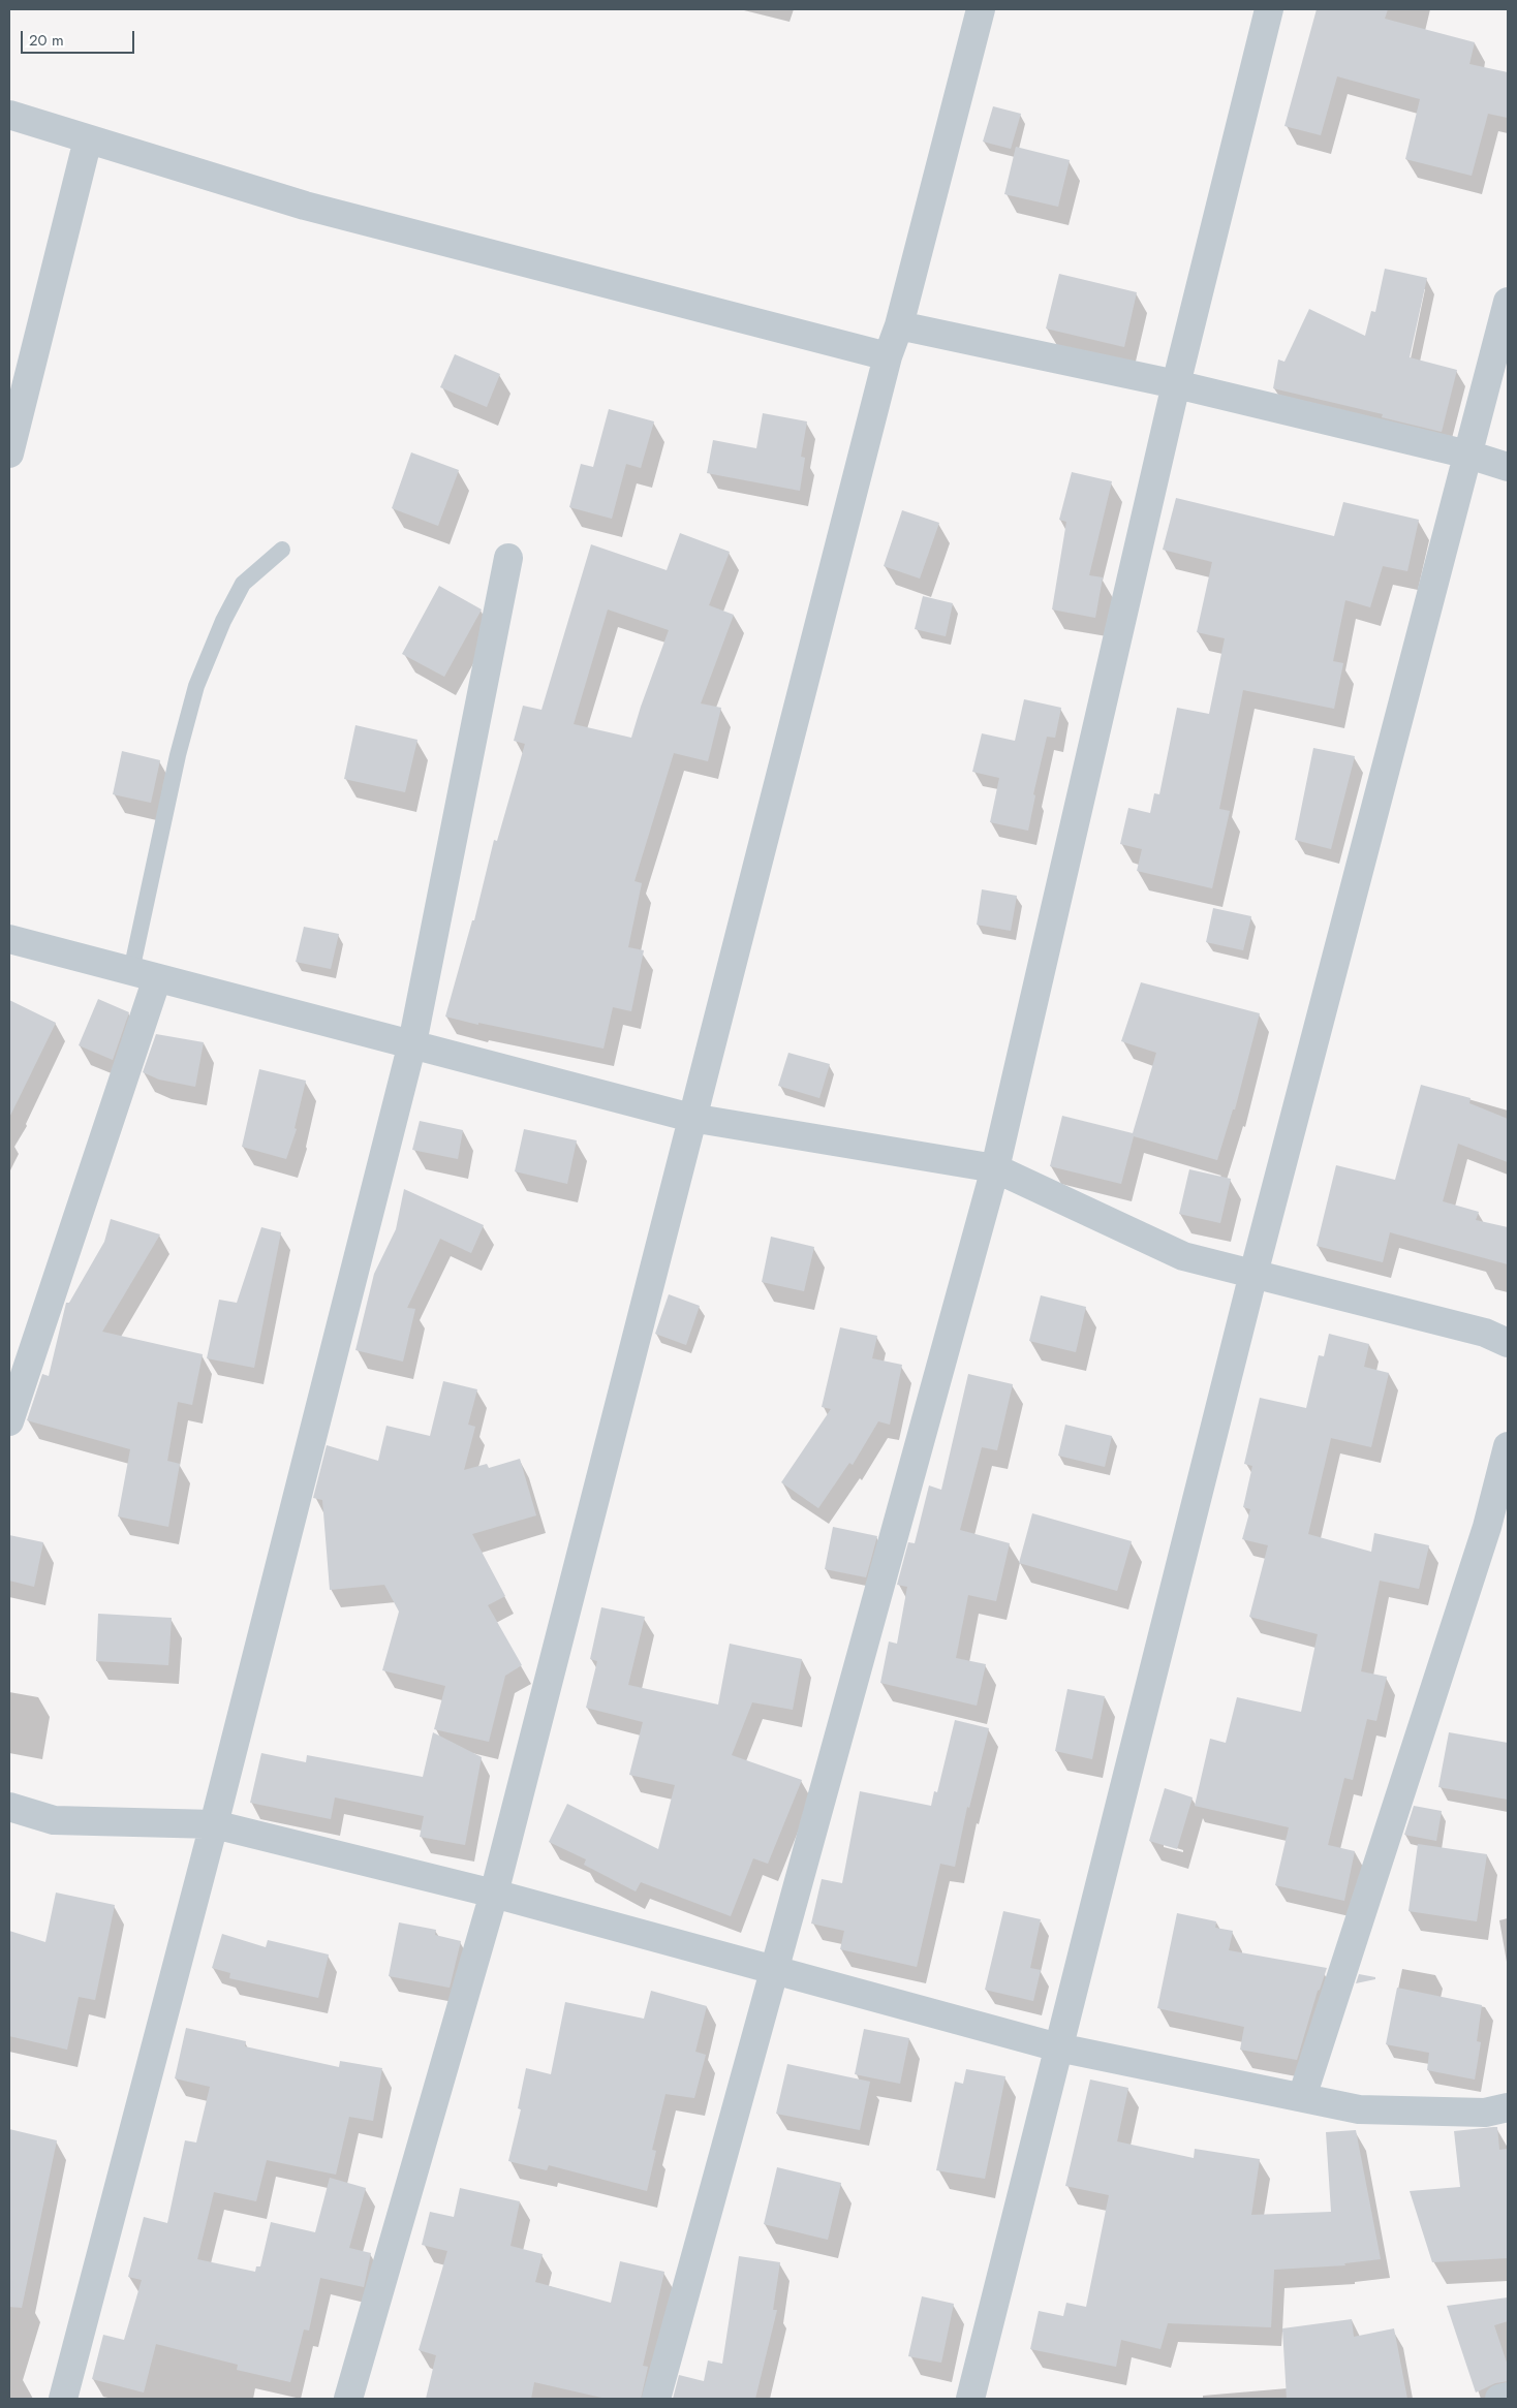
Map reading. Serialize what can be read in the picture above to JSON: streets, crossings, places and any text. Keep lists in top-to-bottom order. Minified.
{"scale_bar":"20 m"}
